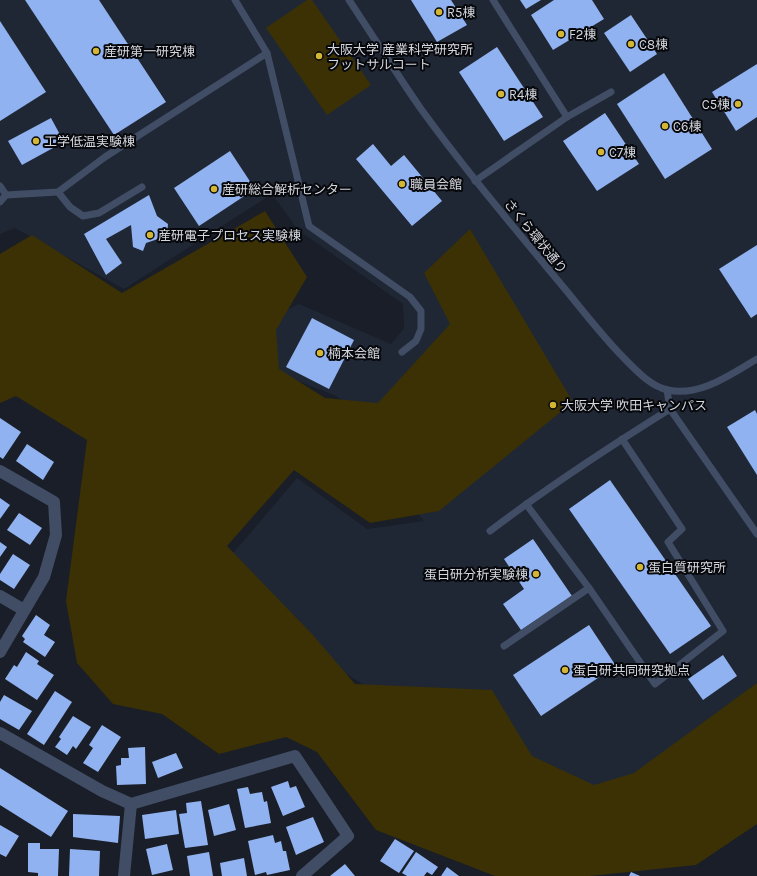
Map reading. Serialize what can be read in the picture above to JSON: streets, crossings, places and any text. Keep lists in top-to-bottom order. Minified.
{"streets":{"lane":["さくら環状通り"]},"places":["R5棟","F2棟","C8棟","産研第一研究棟","大阪大学 産業科学研究所 フットサルコート","R4棟","C5棟","C6棟","工学低温実験棟","C7棟","職員会館","産研総合解析センター","産研電子プロセス実験棟","楠本会館","大阪大学 吹田キャンパス","蛋白質研究所","蛋白研分析実験棟","蛋白研共同研究拠点"]}
